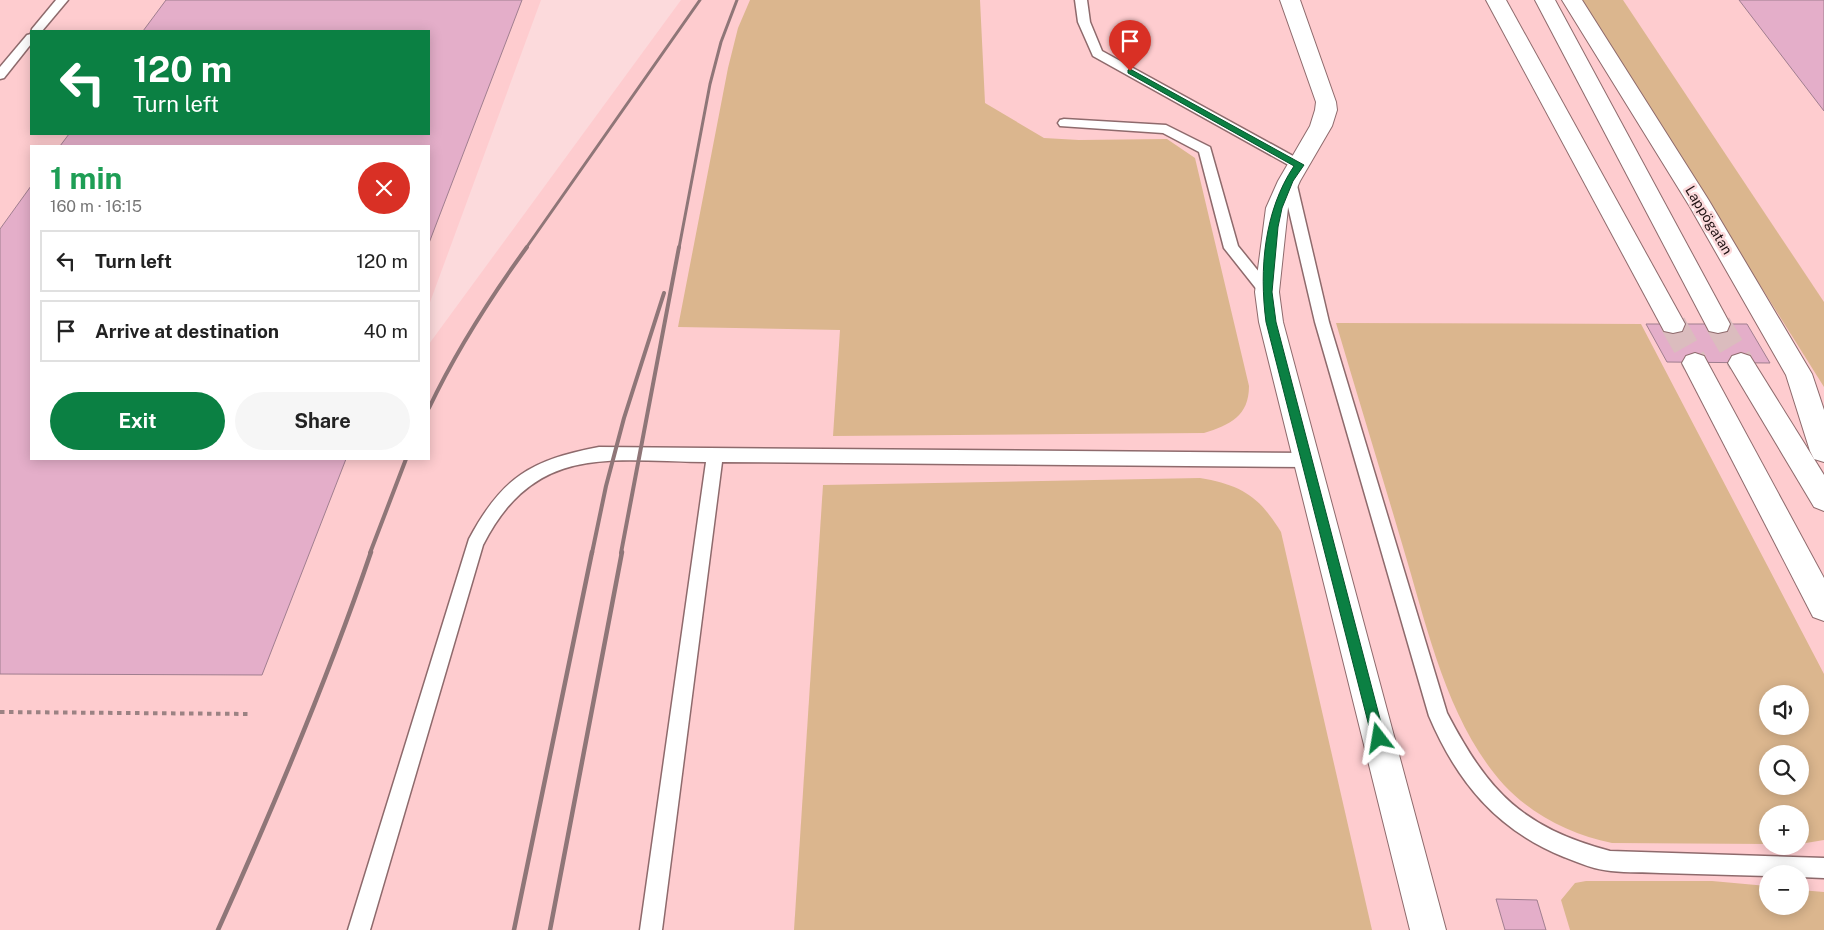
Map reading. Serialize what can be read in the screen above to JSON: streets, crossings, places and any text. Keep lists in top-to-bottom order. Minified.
{"streets":{"street":["Lappögatan"]},"page":{"turn":["120 m","Turn left"],"heading":["1 min","160 m · 16:15"],"list":[{"name":"Turn left","value":"120 m"},{"name":"Arrive at destination","value":"40 m"}],"buttons":["Exit","Share"],"map_buttons":["+","−"]}}
